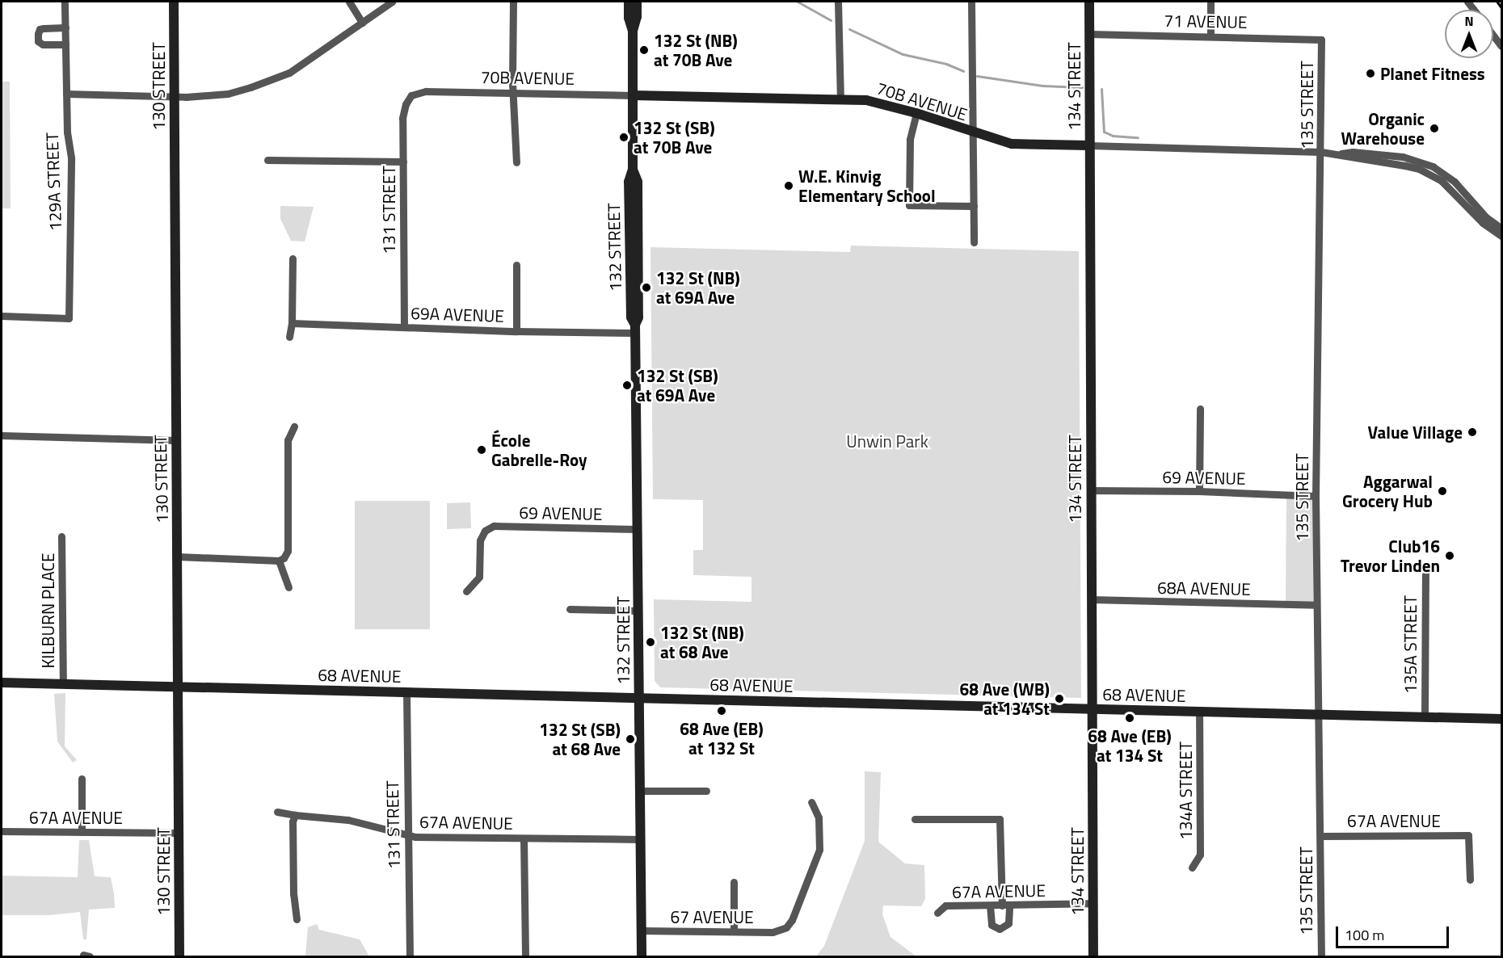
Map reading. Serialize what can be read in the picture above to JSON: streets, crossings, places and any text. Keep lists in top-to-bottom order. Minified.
{"streets":{"street":["71 AVENUE","70B AVENUE","130 STREET","134 STREET","135 STREET","129A STREET","131 STREET","132 STREET","69A AVENUE","69 AVENUE","68A AVENUE","KILBURN PLACE","135A STREET","68 AVENUE","134A STREET","67A AVENUE","67 AVENUE"]},"crossings":[["71 AVENUE","134 STREET"],["71 AVENUE","135 STREET"],["70B AVENUE","134 STREET"],["70B AVENUE","135 STREET"],["70B AVENUE","131 STREET"],["70B AVENUE","132 STREET"],["130 STREET","68 AVENUE"],["130 STREET","67A AVENUE"],["134 STREET","69 AVENUE"],["134 STREET","68A AVENUE"],["134 STREET","68 AVENUE"],["134 STREET","67A AVENUE"],["135 STREET","69 AVENUE"],["135 STREET","68A AVENUE"],["135 STREET","68 AVENUE"],["135 STREET","67A AVENUE"],["131 STREET","69A AVENUE"],["131 STREET","68 AVENUE"],["131 STREET","67A AVENUE"],["132 STREET","69A AVENUE"],["132 STREET","69 AVENUE"],["132 STREET","68 AVENUE"],["132 STREET","67A AVENUE"],["132 STREET","67 AVENUE"],["KILBURN PLACE","68 AVENUE"],["135A STREET","68 AVENUE"],["68 AVENUE","134A STREET"]],"parks":["Unwin Park"],"places":["132 St (NB) at 70B Ave","Planet Fitness","Organic Warehouse","132 St (SB) at 70B Ave","W.E. Kinvig Elementary School","132 St (NB) at 69A Ave","132 St (SB) at 69A Ave","Value Village","École Gabrelle-Roy","Aggarwal Grocery Hub","Club16 Trevor Linden","132 St (NB) at 68 Ave","68 Ave (WB) at 134 St","68 Ave (EB) at 132 St","68 Ave (EB) at 134 St","132 St (SB) at 68 Ave"],"scale_bar":"100 m","north":"top"}
